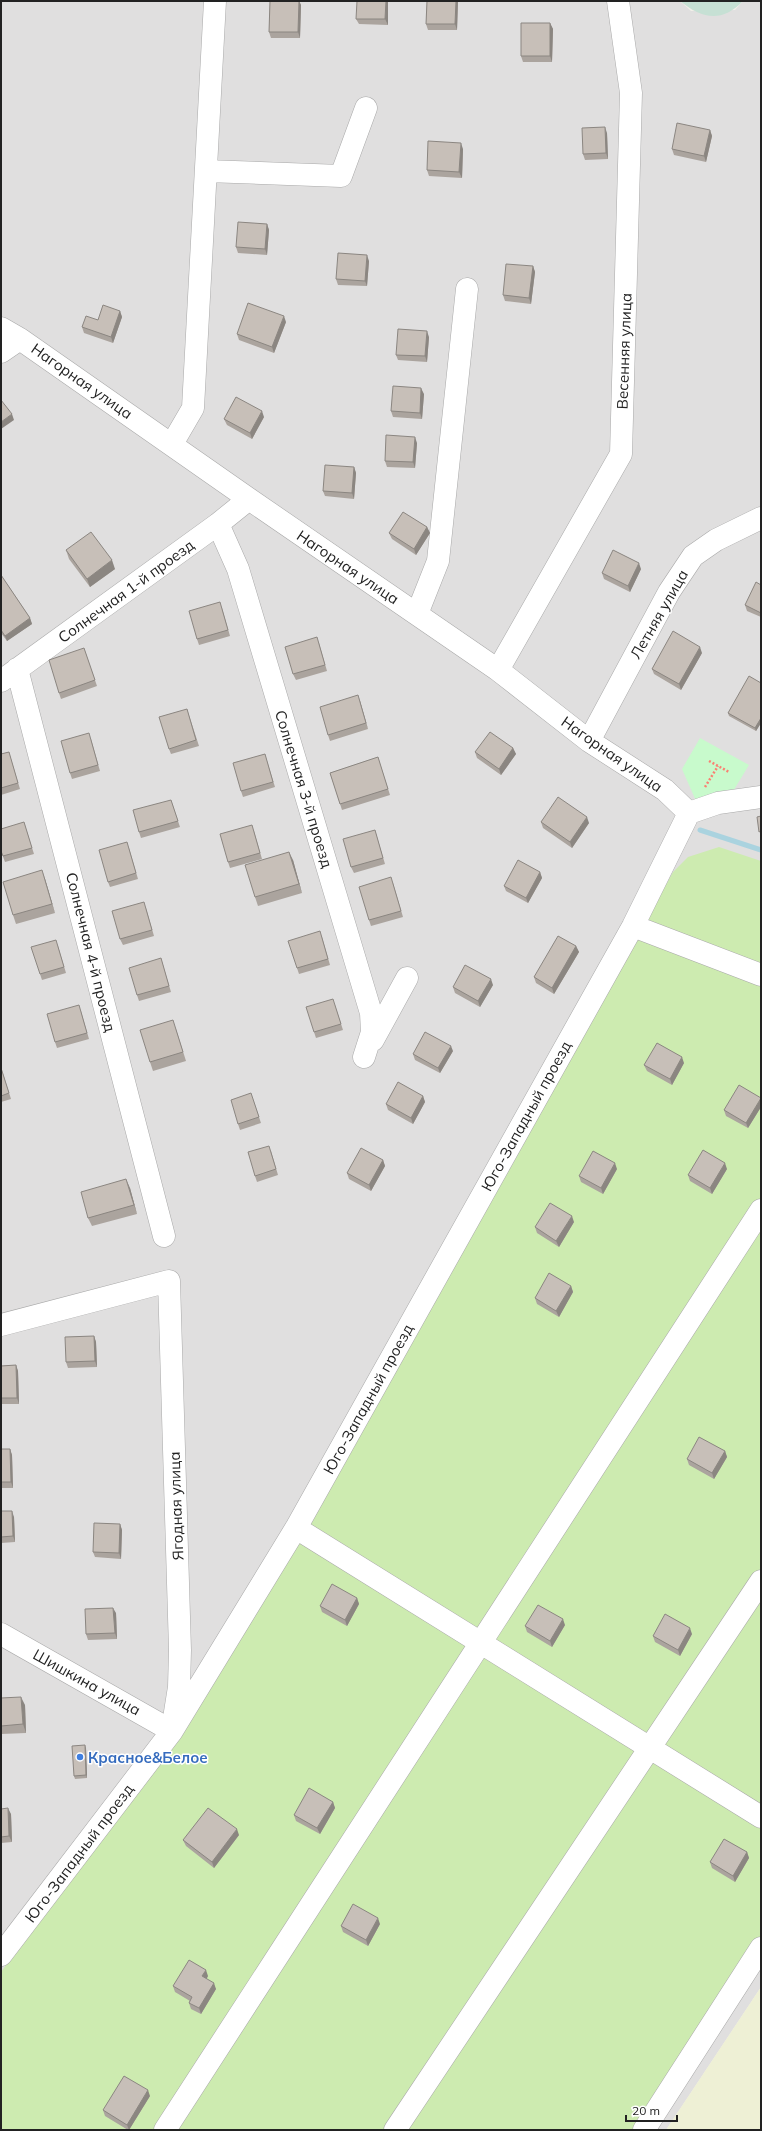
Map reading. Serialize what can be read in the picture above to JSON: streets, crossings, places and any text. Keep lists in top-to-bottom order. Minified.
{"streets":{"street":["Весенняя улица","Нагорная улица","Солнечная 1-й проезд","Летняя улица","Солнечная 3-й проезд","Солнечная 4-й проезд","Юго-Западный проезд","Ягодная улица","Шишкина улица"]},"crossings":[["Весенняя улица","Нагорная улица"],["Нагорная улица","Солнечная 1-й проезд"],["Нагорная улица","Летняя улица"],["Нагорная улица","Юго-Западный проезд"],["Солнечная 1-й проезд","Солнечная 3-й проезд"],["Солнечная 1-й проезд","Солнечная 4-й проезд"],["Юго-Западный проезд","Ягодная улица"],["Юго-Западный проезд","Шишкина улица"],["Ягодная улица","Шишкина улица"]],"places":["Красное&Белое"],"scale_bar":"20 m"}
